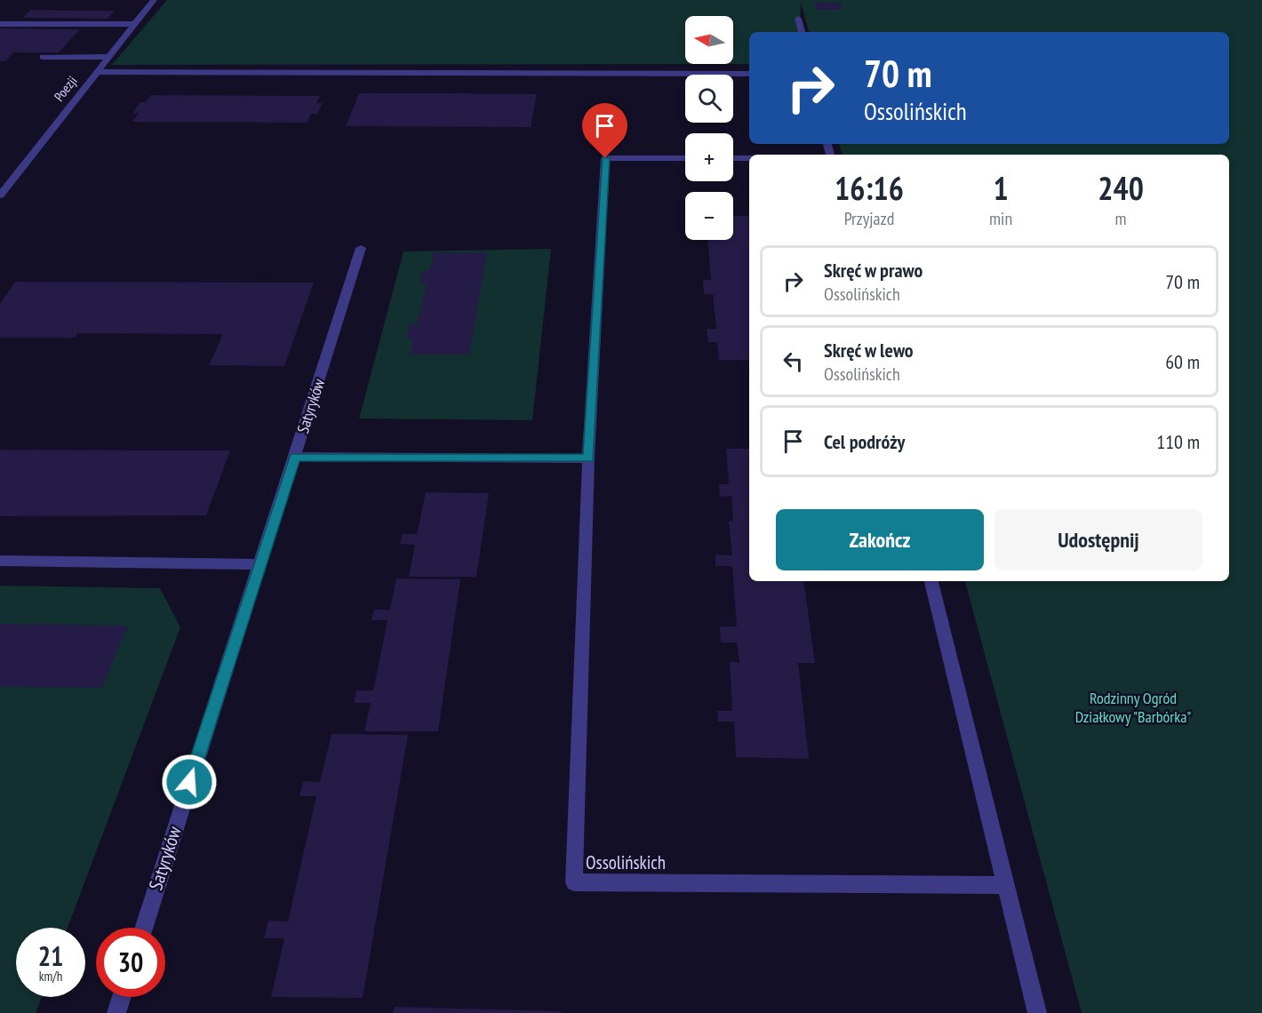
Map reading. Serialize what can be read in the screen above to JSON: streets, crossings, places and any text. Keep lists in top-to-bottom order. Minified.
{"streets":{"street":["Poezji","Satyryków","Ossolińskich"]},"parks":["Rodzinny Ogród Działkowy \"Barbórka\""],"north":"left","page":{"map_buttons":["+","−"],"turn":["70 m","Ossolińskich"],"eta":["16:16","Przyjazd","1","min","240","m"],"list":[{"name":"Skręć w prawo","note":"Ossolińskich","value":"70 m"},{"name":"Skręć w lewo","note":"Ossolińskich","value":"60 m"},{"name":"Cel podróży","value":"110 m"}],"buttons":["Zakończ","Udostępnij"],"speed":"21 km/h","limit":"30"}}
